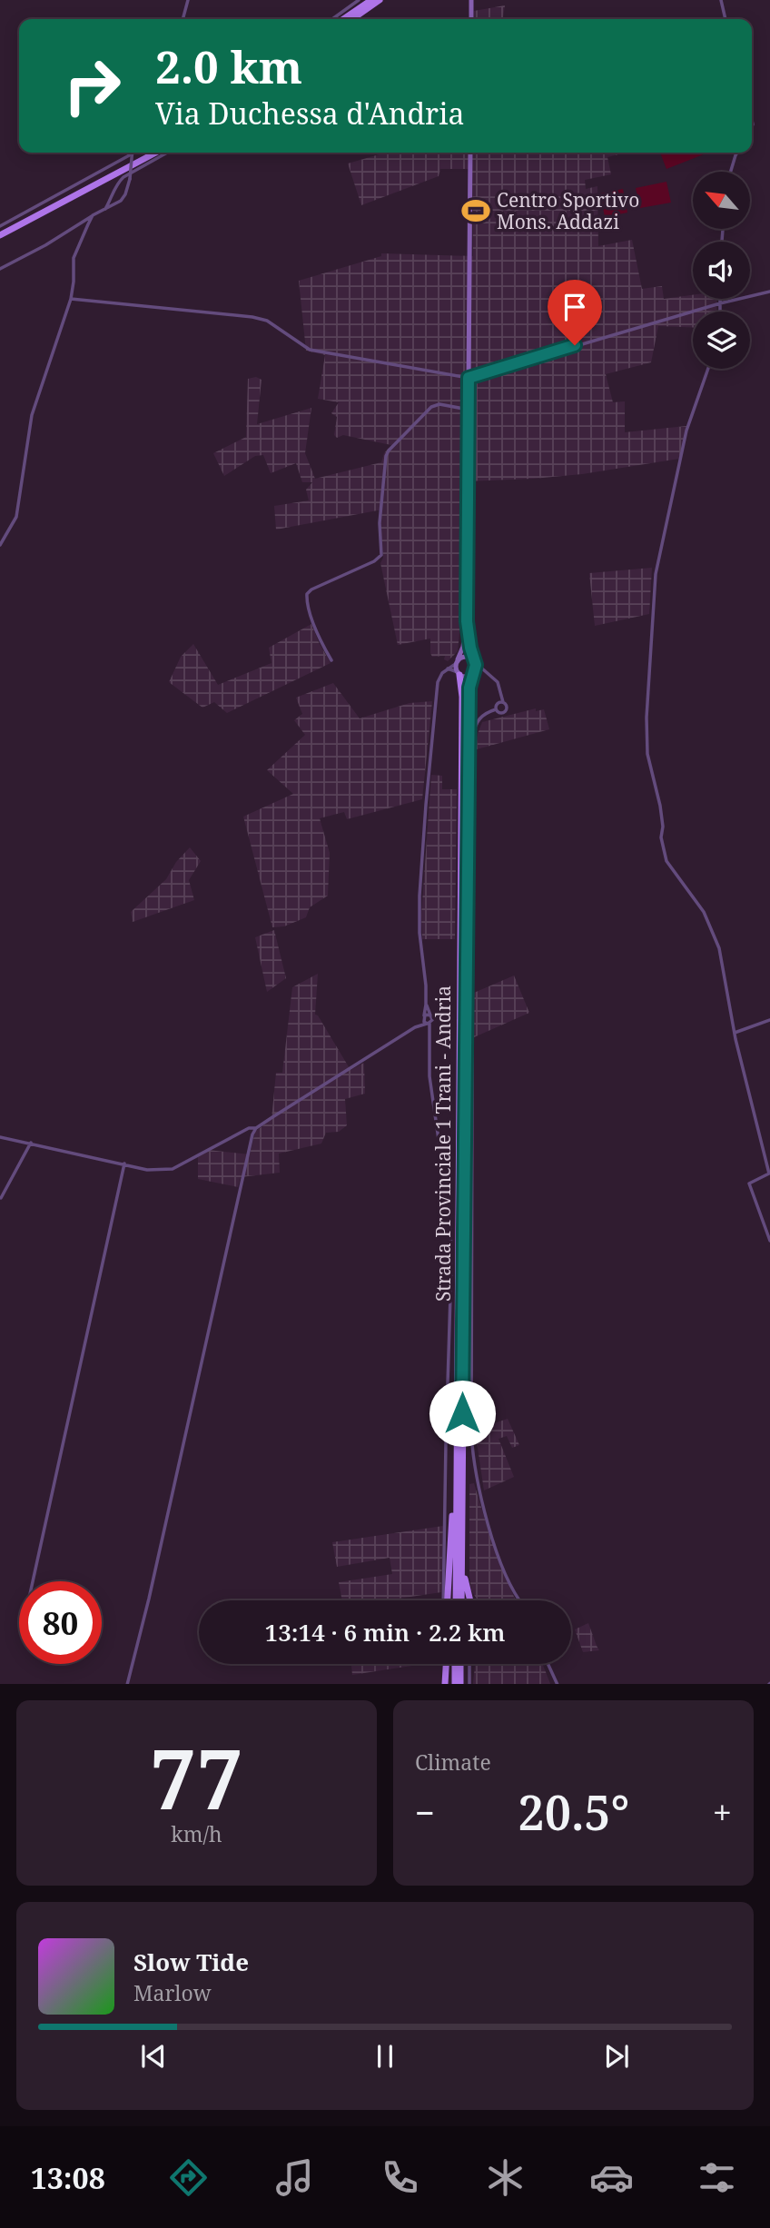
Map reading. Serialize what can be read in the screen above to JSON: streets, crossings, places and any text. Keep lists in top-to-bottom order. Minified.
{"streets":{"highway":["Strada Provinciale 1 Trani - Andria"]},"places":{"sports":["Centro Sportivo Mons. Addazi"]},"north":"top left","page":{"turn":["2.0 km","Via Duchessa d'Andria"],"limit":"80","trip":"13:14 · 6 min · 2.2 km","tile":[["77","km/h"],"Climate"],"heat":["−","20.5°","+"],"song":["Slow Tide","Marlow"],"tabs":"13:08"}}
